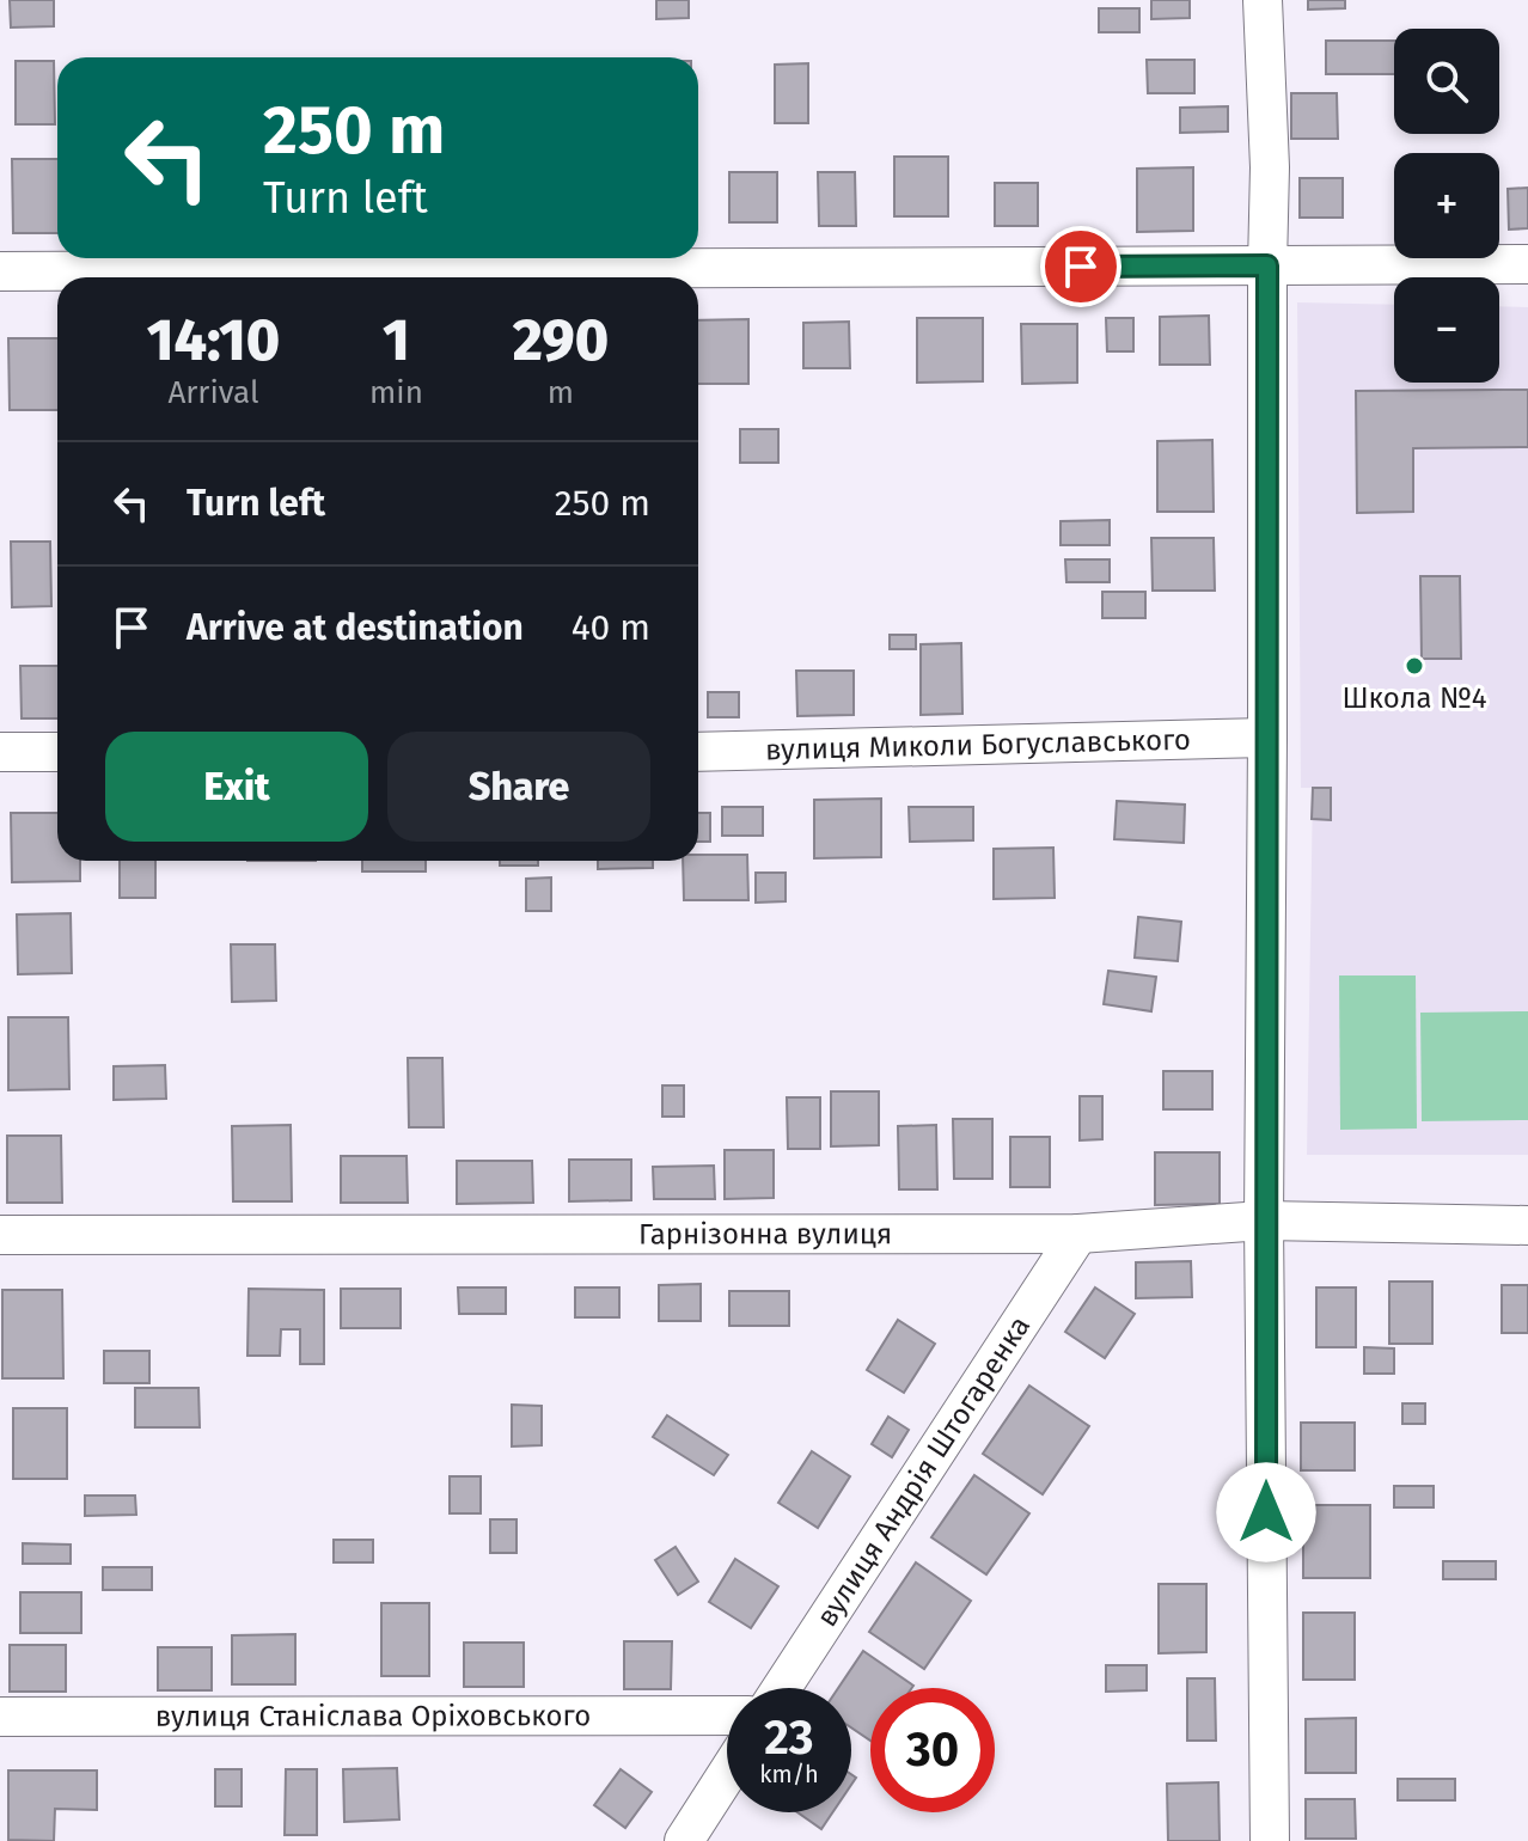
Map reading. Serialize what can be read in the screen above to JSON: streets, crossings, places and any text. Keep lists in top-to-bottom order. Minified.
{"streets":{"street":["вулиця Миколи Богуславського","Гарнізонна вулиця","вулиця Андрія Штогаренка","вулиця Станіслава Оріховського"]},"crossings":[["Гарнізонна вулиця","вулиця Андрія Штогаренка"]],"places":["Школа №4"],"page":{"map_buttons":["+","−"],"turn":["250 m","Turn left"],"eta":["14:10","Arrival","1","min","290","m"],"list":[{"name":"Turn left","value":"250 m"},{"name":"Arrive at destination","value":"40 m"}],"buttons":["Exit","Share"],"speed":"23 km/h","limit":"30"}}
